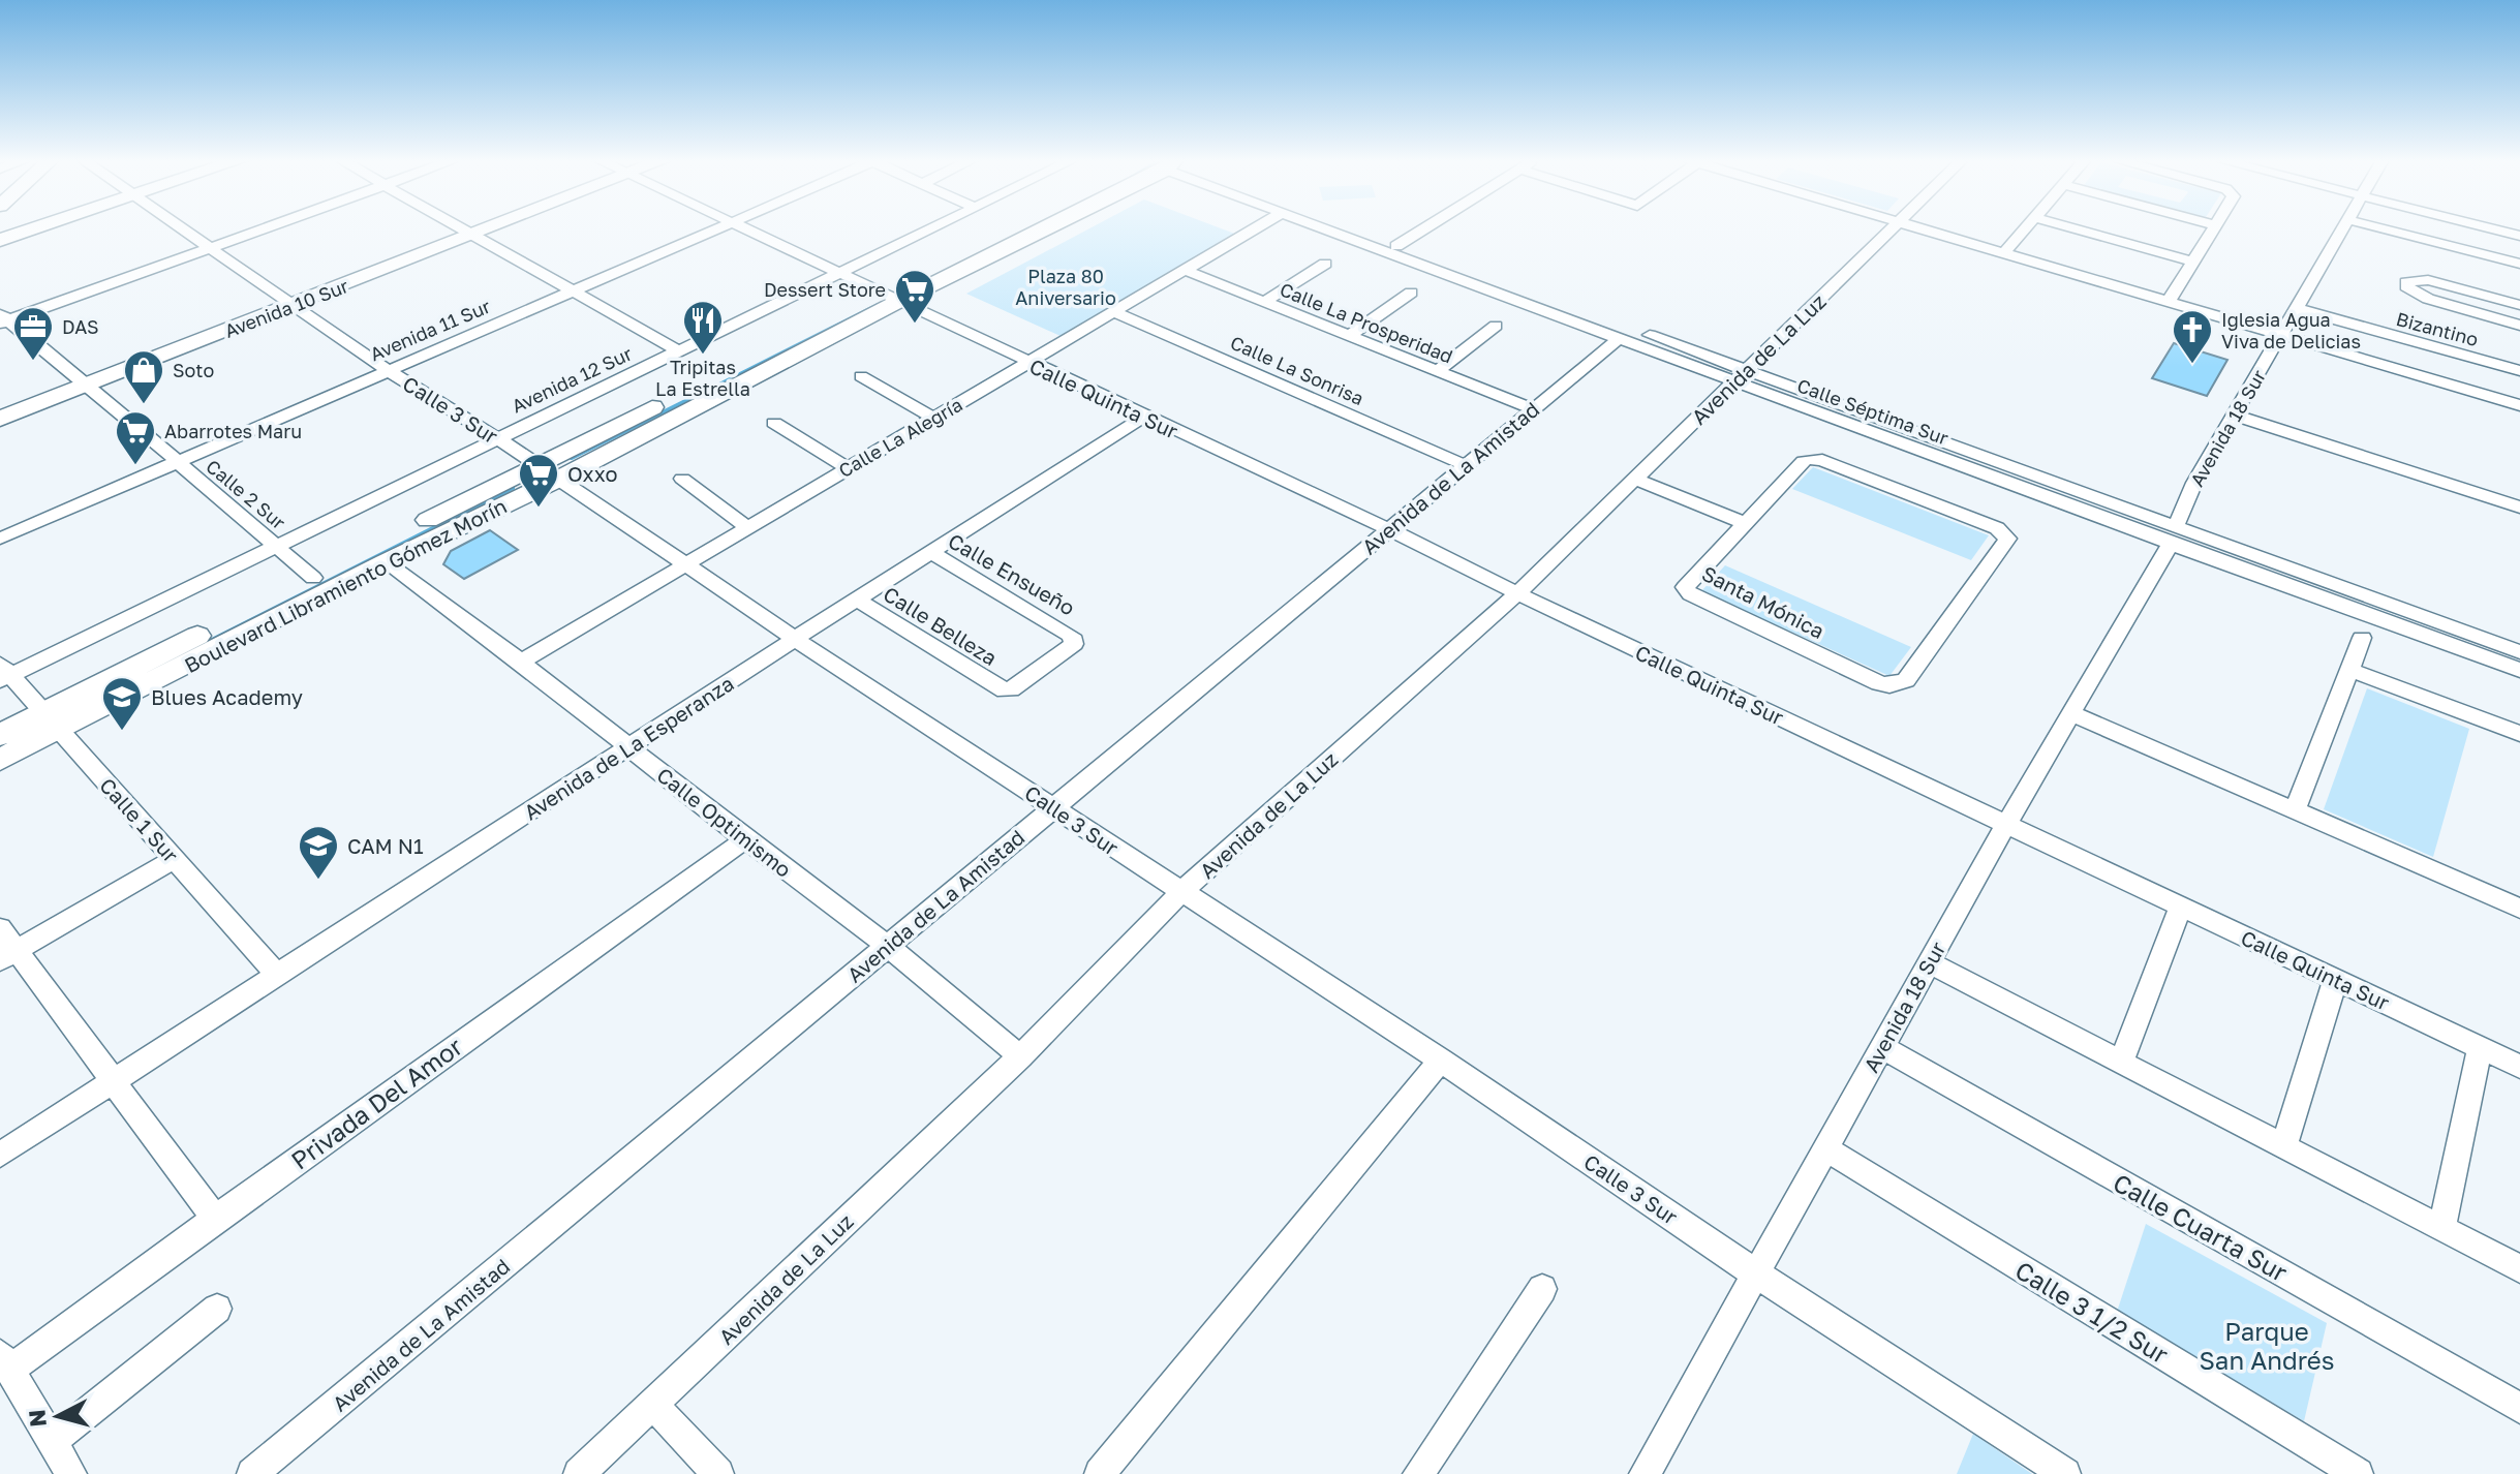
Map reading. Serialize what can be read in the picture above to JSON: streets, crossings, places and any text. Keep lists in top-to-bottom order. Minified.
{"streets":{"main road":["Avenida 10 Sur","Boulevard Libramiento Gómez Morín"],"street":["Calle La Prosperidad","Bizantino","Avenida 11 Sur","Avenida de La Luz","Calle La Sonrisa","Avenida 12 Sur","Calle Quinta Sur","Calle 3 Sur","Calle Séptima Sur","Avenida 18 Sur","Calle La Alegría","Avenida de La Amistad","Calle 2 Sur","Calle Ensueño","Santa Mónica","Calle Belleza","Avenida de La Esperanza","Calle 1 Sur","Calle Optimismo","Privada Del Amor","Calle Cuarta Sur","Calle 3 1/2 Sur"]},"crossings":[["Avenida 10 Sur","Calle 3 Sur"],["Avenida 10 Sur","Calle 2 Sur"],["Calle La Prosperidad","Calle La Alegría"],["Calle La Prosperidad","Avenida de La Amistad"],["Bizantino","Avenida 18 Sur"],["Avenida 11 Sur","Calle 3 Sur"],["Avenida 11 Sur","Calle 2 Sur"],["Avenida de La Luz","Calle Quinta Sur"],["Avenida de La Luz","Calle 3 Sur"],["Avenida de La Luz","Calle Séptima Sur"],["Avenida de La Luz","Calle Optimismo"],["Calle La Sonrisa","Calle La Alegría"],["Calle La Sonrisa","Avenida de La Amistad"],["Avenida 12 Sur","Calle Quinta Sur"],["Avenida 12 Sur","Calle 3 Sur"],["Avenida 12 Sur","Calle 2 Sur"],["Avenida 12 Sur","Calle 1 Sur"],["Calle Quinta Sur","Avenida 18 Sur"],["Calle Quinta Sur","Calle La Alegría"],["Calle Quinta Sur","Avenida de La Amistad"],["Calle Quinta Sur","Boulevard Libramiento Gómez Morín"],["Calle Quinta Sur","Avenida de La Esperanza"],["Calle 3 Sur","Avenida 18 Sur"],["Calle 3 Sur","Calle La Alegría"],["Calle 3 Sur","Avenida de La Amistad"],["Calle 3 Sur","Boulevard Libramiento Gómez Morín"],["Calle 3 Sur","Avenida de La Esperanza"],["Calle Séptima Sur","Avenida 18 Sur"],["Calle Séptima Sur","Avenida de La Amistad"],["Avenida 18 Sur","Calle Cuarta Sur"],["Avenida 18 Sur","Calle 3 1/2 Sur"],["Calle La Alegría","Calle Optimismo"],["Avenida de La Amistad","Calle Optimismo"],["Calle 2 Sur","Boulevard Libramiento Gómez Morín"],["Calle Ensueño","Calle Belleza"],["Calle Ensueño","Avenida de La Esperanza"],["Boulevard Libramiento Gómez Morín","Calle 1 Sur"],["Boulevard Libramiento Gómez Morín","Calle Optimismo"],["Calle Belleza","Avenida de La Esperanza"],["Avenida de La Esperanza","Calle 1 Sur"],["Avenida de La Esperanza","Calle Optimismo"],["Calle Optimismo","Privada Del Amor"]],"parks":["Plaza 80 Aniversario","Parque San Andrés"],"places":{"supermarket":["Dessert Store","Abarrotes Maru","Oxxo"],"restaurant":["Tripitas La Estrella"],"office":["DAS"],"church":["Iglesia Agua Viva de Delicias"],"shop":["Soto"],"school or university":["Blues Academy","CAM N1"]},"north":"left"}
